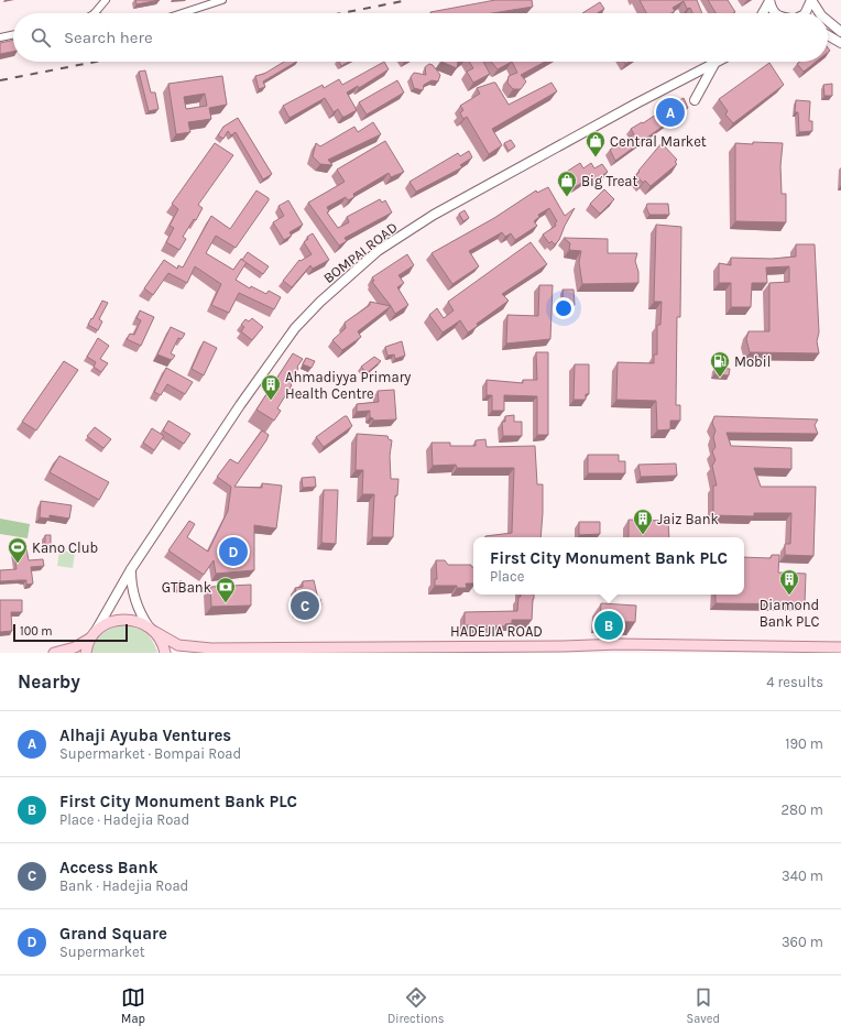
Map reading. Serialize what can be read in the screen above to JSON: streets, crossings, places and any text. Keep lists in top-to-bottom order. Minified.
{"streets":{"main road":["BOMPAI ROAD","HADEJIA ROAD"]},"crossings":[["BOMPAI ROAD","HADEJIA ROAD"]],"places":{"shop":["Central Market","Big Treat"],"fuel station":["Mobil"],"building":["Ahmadiyya Primary Health Centre","Jaiz Bank","Diamond Bank PLC"],"sports":["Kano Club"],"bank":["GTBank"]},"scale_bar":"100 m","page":{"search":"Search here","pins":["A","D","C","B"],"popup":["First City Monument Bank PLC","Place"],"scale":"100 m","heading":["Nearby","4 results"],"list":[{"mark":"A","name":"Alhaji Ayuba Ventures","note":"Supermarket · Bompai Road","value":"190 m"},{"mark":"B","name":"First City Monument Bank PLC","note":"Place · Hadejia Road","value":"280 m"},{"mark":"C","name":"Access Bank","note":"Bank · Hadejia Road","value":"340 m"},{"mark":"D","name":"Grand Square","note":"Supermarket","value":"360 m"}],"nav":["Map","Directions","Saved"]}}
